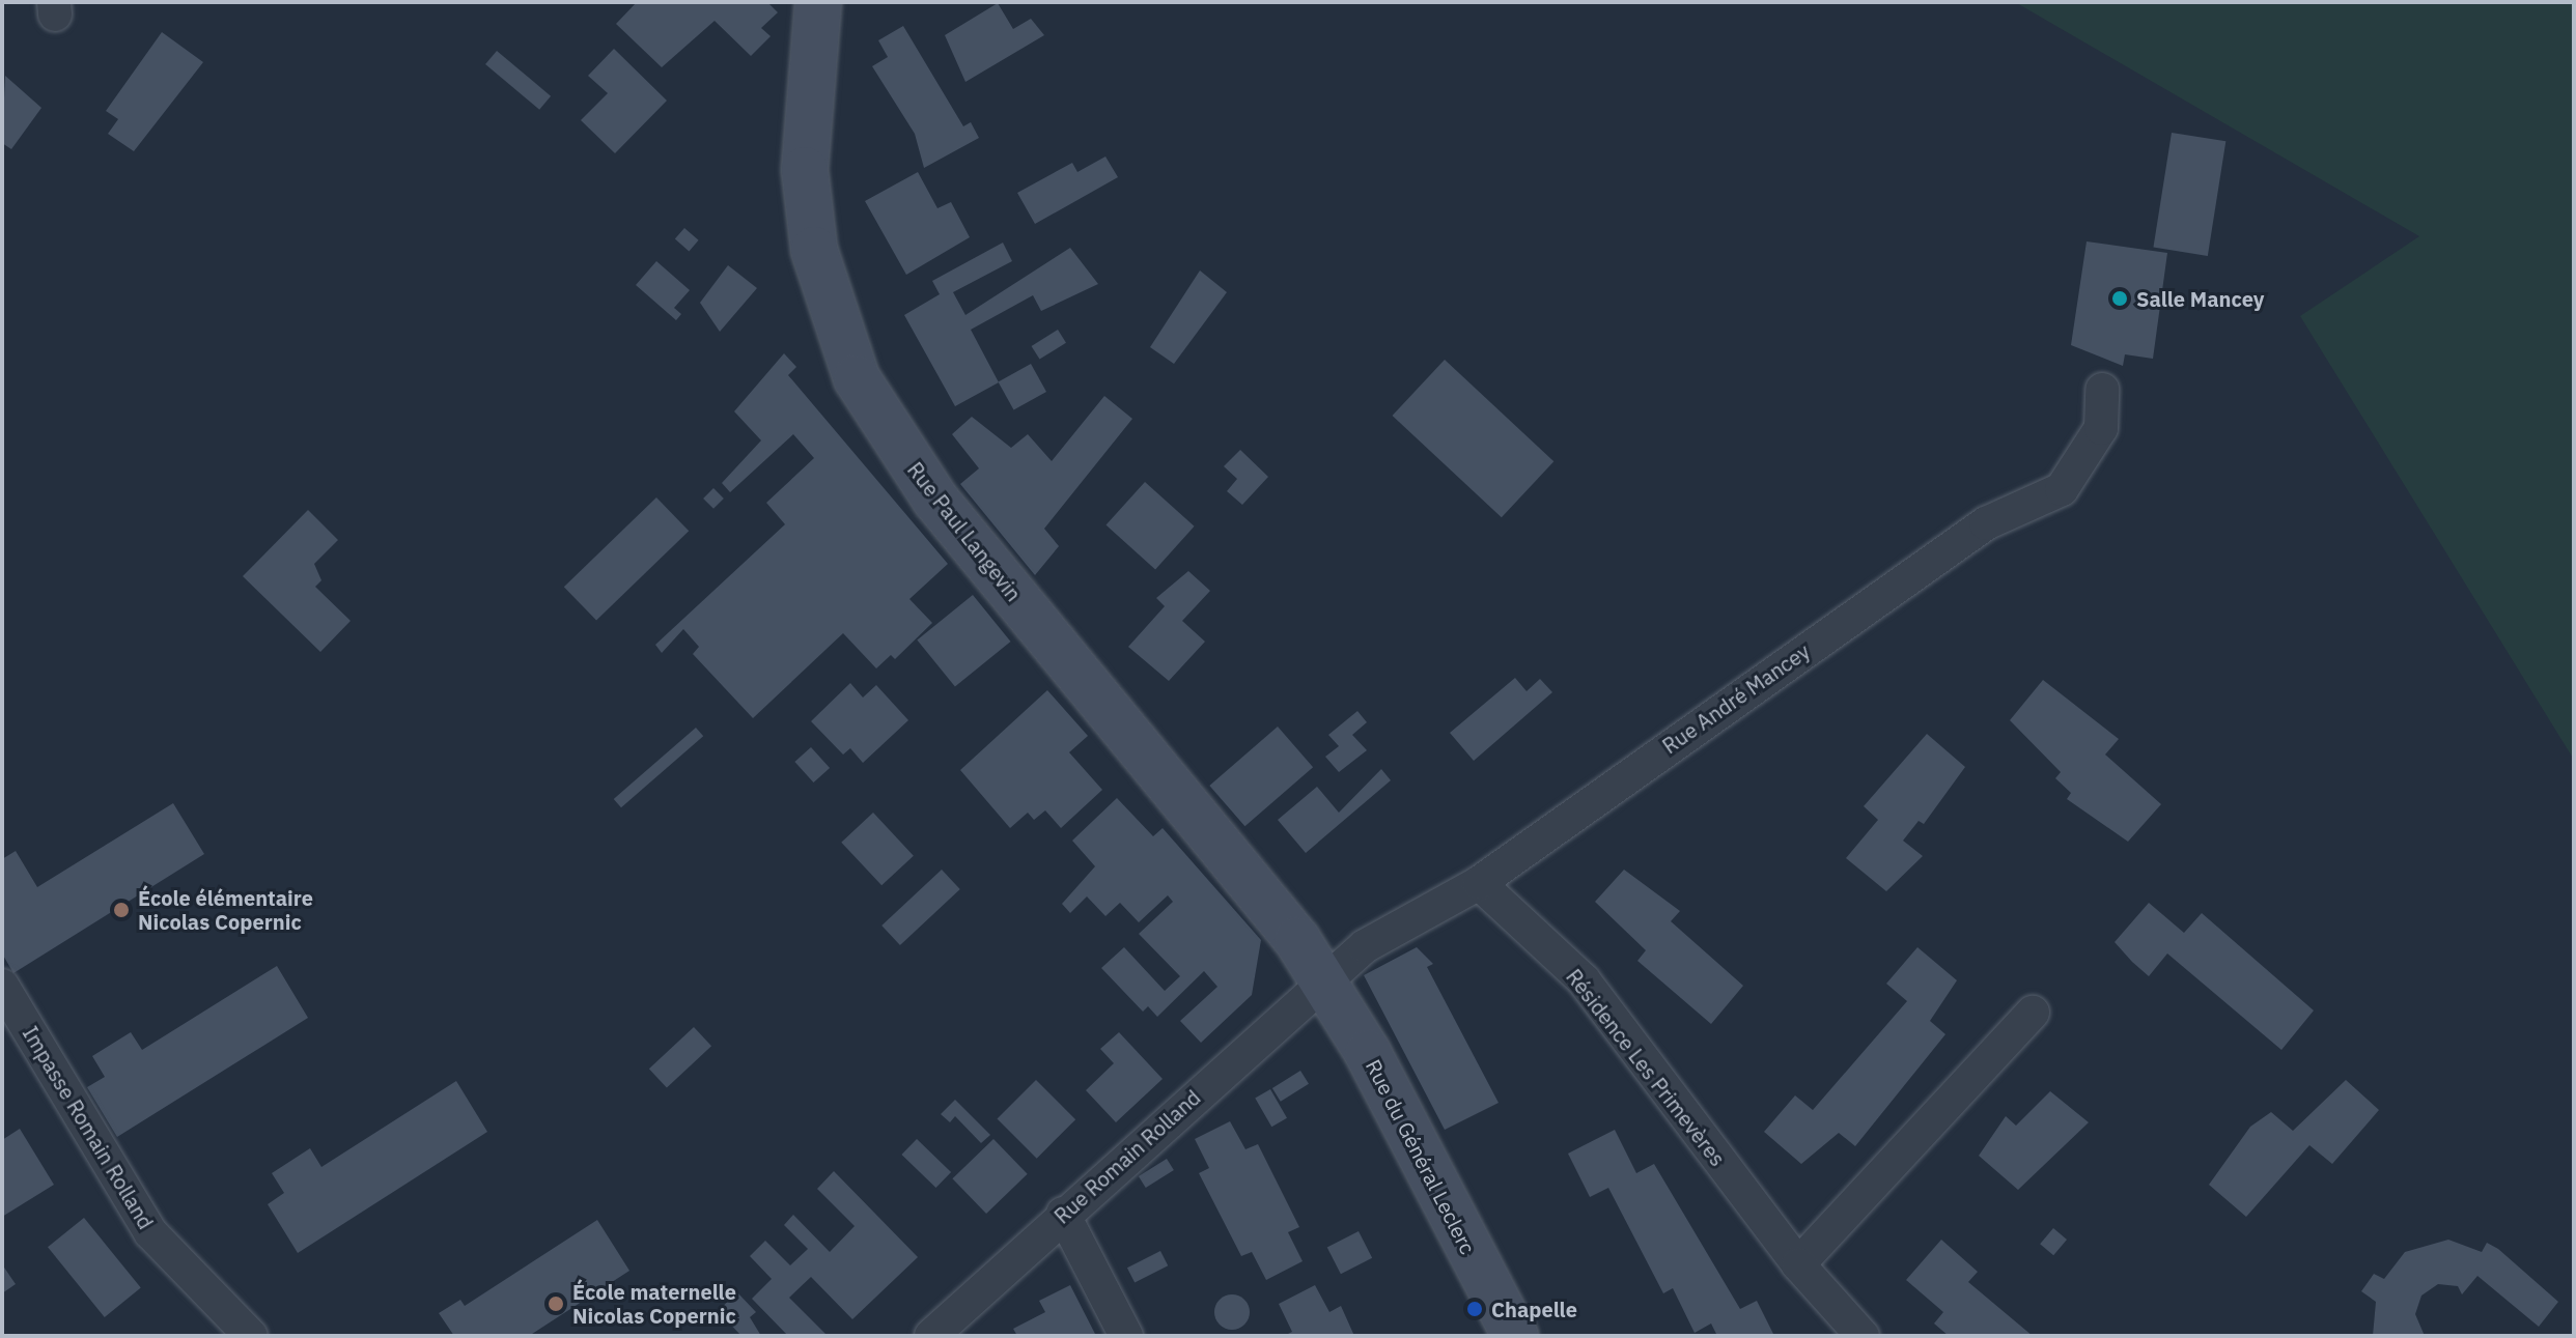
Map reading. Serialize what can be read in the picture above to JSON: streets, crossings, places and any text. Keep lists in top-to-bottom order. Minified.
{"streets":{"street":["Rue Paul Langevin","Rue André Mancey","Résidence Les Primevères","Impasse Romain Rolland","Rue Romain Rolland","Rue du Général Leclerc"]},"crossings":[["Rue Paul Langevin","Rue André Mancey"],["Rue Paul Langevin","Rue Romain Rolland"],["Rue Paul Langevin","Rue du Général Leclerc"],["Rue André Mancey","Résidence Les Primevères"],["Rue André Mancey","Rue Romain Rolland"],["Rue André Mancey","Rue du Général Leclerc"],["Rue Romain Rolland","Rue du Général Leclerc"]],"places":["Salle Mancey","École élémentaire Nicolas Copernic","École maternelle Nicolas Copernic","Chapelle"]}
